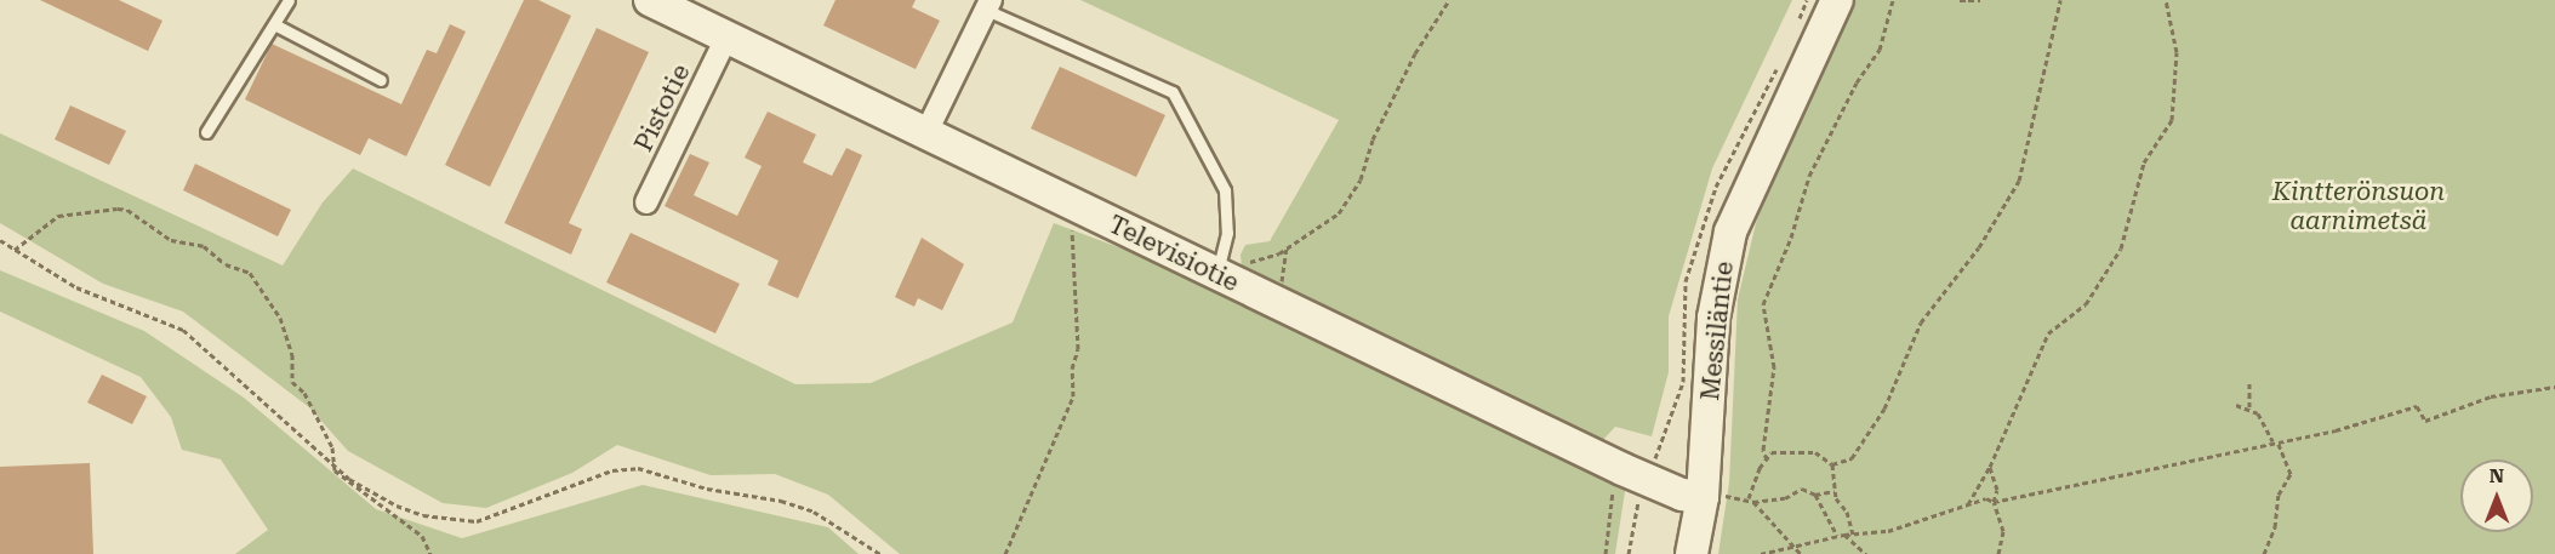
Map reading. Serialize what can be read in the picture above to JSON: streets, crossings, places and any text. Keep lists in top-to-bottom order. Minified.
{"streets":{"street":["Pistotie","Televisiotie","Messiläntie"]},"crossings":[["Pistotie","Televisiotie"],["Televisiotie","Messiläntie"]],"parks":["Kintterönsuon aarnimetsä"],"north":"top"}
